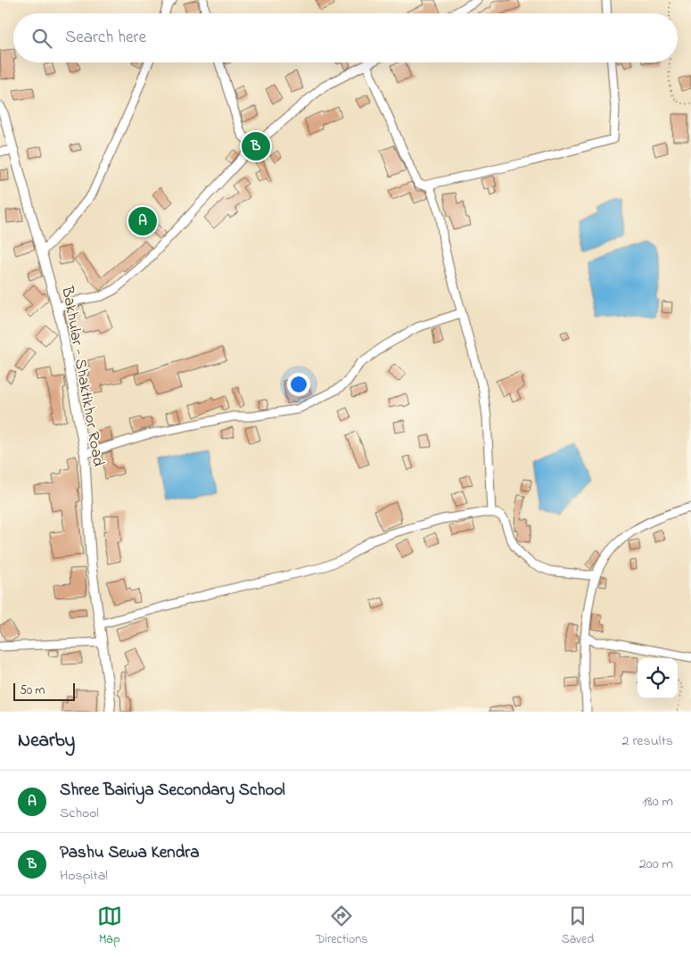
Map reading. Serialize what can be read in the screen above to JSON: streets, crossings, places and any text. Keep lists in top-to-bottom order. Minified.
{"streets":{"street":["Bakhular - Shaktikhor Road"]},"scale_bar":"50 m","page":{"search":"Search here","pins":["B","A"],"scale":"50 m","heading":["Nearby","2 results"],"list":[{"mark":"A","name":"Shree Bairiya Secondary School","note":"School","value":"180 m"},{"mark":"B","name":"Pashu Sewa Kendra","note":"Hospital","value":"200 m"}],"nav":["Map","Directions","Saved"]}}
